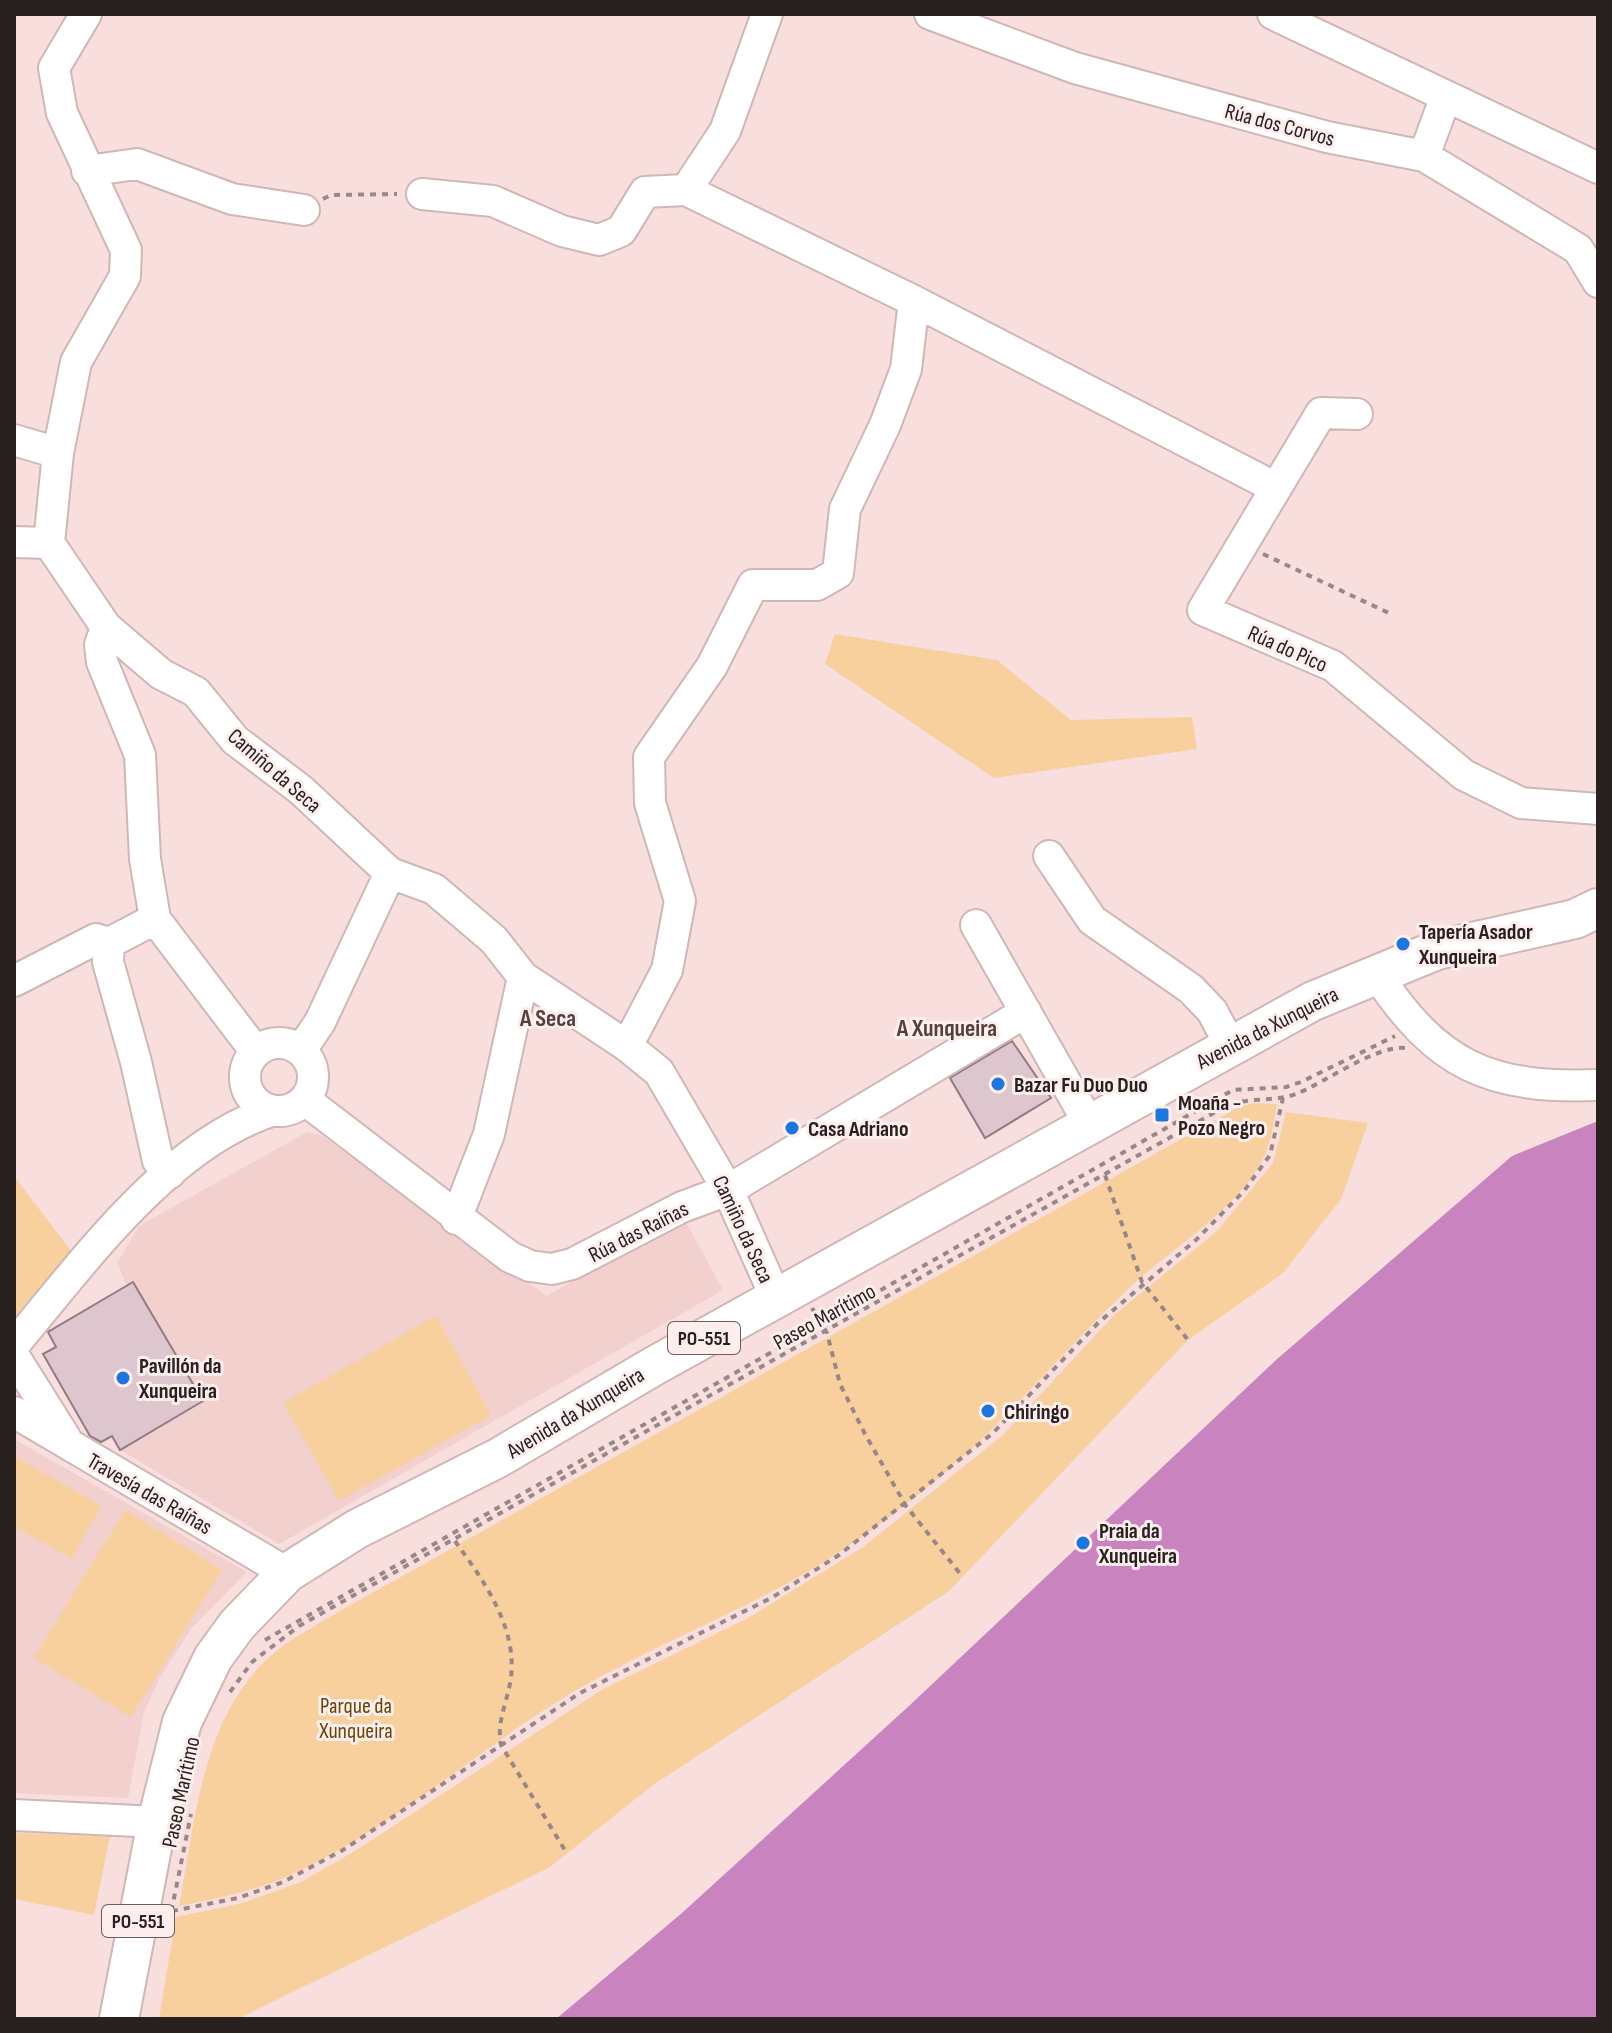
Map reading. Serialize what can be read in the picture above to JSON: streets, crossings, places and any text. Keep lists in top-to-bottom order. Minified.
{"streets":{"main road":["Avenida da Xunqueira","PO-551"],"street":["Rúa dos Corvos","Rúa do Pico","Camiño da Seca","Rúa das Raíñas","Travesía das Raíñas"],"path":["Paseo Marítimo"]},"crossings":[["Camiño da Seca","Avenida da Xunqueira"],["Camiño da Seca","Rúa das Raíñas"],["Avenida da Xunqueira","Paseo Marítimo"],["Avenida da Xunqueira","PO-551"],["Avenida da Xunqueira","Travesía das Raíñas"]],"districts":["A Seca","A Xunqueira"],"parks":["Parque da Xunqueira"],"places":{"other":["Tapería Asador Xunqueira","Bazar Fu Duo Duo","Casa Adriano","Pavillón da Xunqueira","Chiringo","Praia da Xunqueira"],"transit":["Moaña - Pozo Negro"]}}
